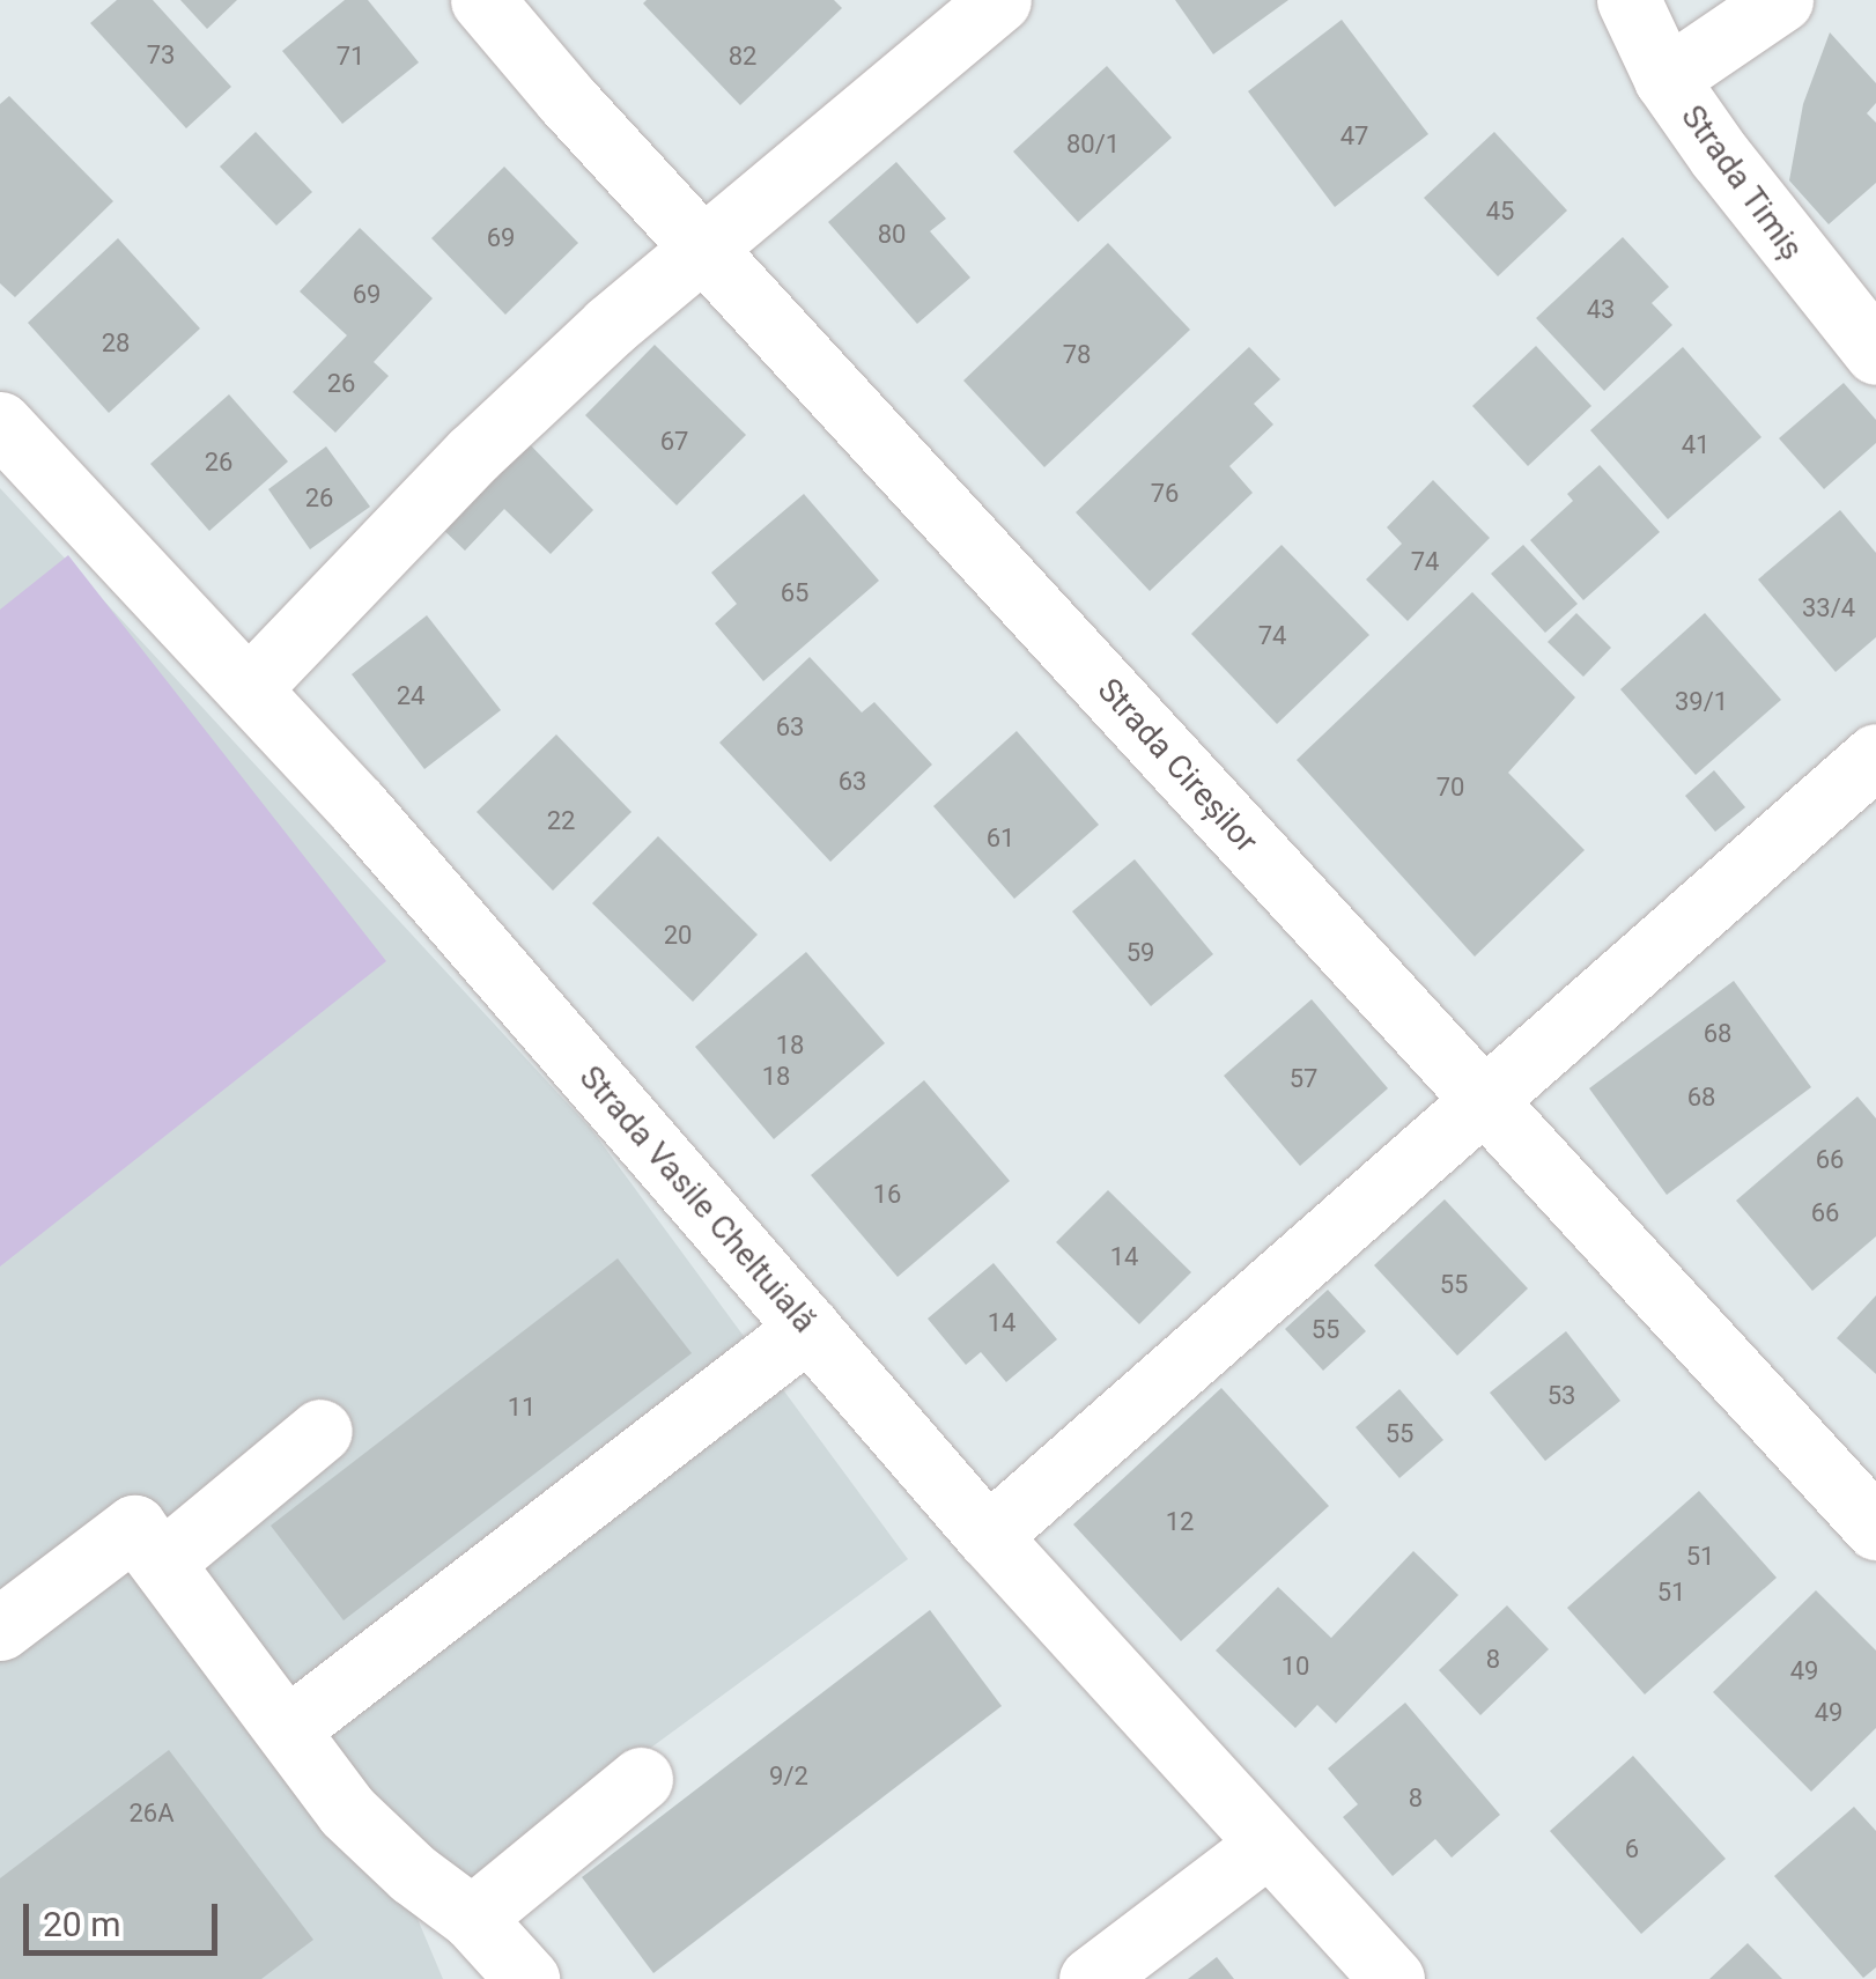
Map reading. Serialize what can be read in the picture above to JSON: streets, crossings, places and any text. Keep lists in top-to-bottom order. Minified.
{"streets":{"street":["Strada Timiș","Strada Cireșilor","Strada Vasile Cheltuială"]},"house_numbers":["73","71","82","47","80/1","45","80","69","69","43","28","78","26","67","41","26","76","26","74","65","33/4","74","24","39/1","63","63","70","22","61","20","59","68","18","18","57","68","66","16","66","14","55","14","55","53","11","55","12","51","51","8","10","49","49","9/2","8","26A","6"],"scale_bar":"20 m"}
